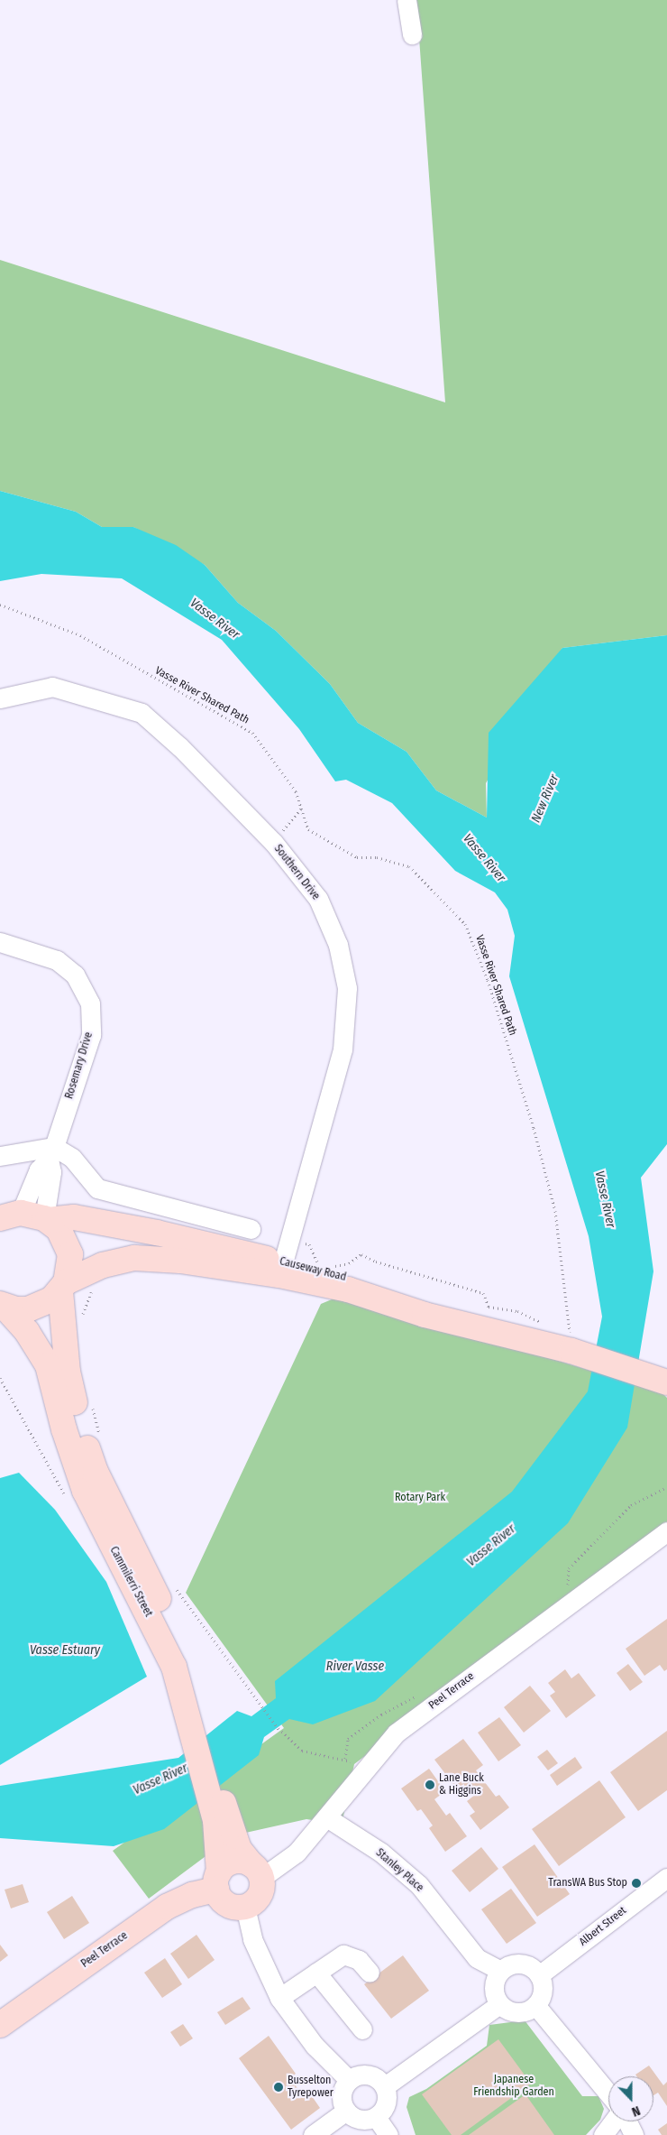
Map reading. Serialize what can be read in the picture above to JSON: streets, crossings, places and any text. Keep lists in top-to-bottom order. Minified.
{"streets":{"main road":["Causeway Road","Cammilerri Street","Peel Terrace"],"street":["Southern Drive","Rosemary Drive","Stanley Place","Albert Street"],"path":["Vasse River Shared Path"]},"crossings":[["Vasse River Shared Path","Causeway Road"],["Southern Drive","Causeway Road"],["Rosemary Drive","Causeway Road"],["Rosemary Drive","Cammilerri Street"],["Causeway Road","Cammilerri Street"],["Cammilerri Street","Peel Terrace"],["Peel Terrace","Stanley Place"],["Stanley Place","Albert Street"]],"water":["Vasse River","New River","Vasse Estuary","River Vasse"],"parks":["Rotary Park","Japanese Friendship Garden"],"places":["Lane Buck & Higgins","TransWA Bus Stop","Busselton Tyrepower"],"north":"bottom"}
